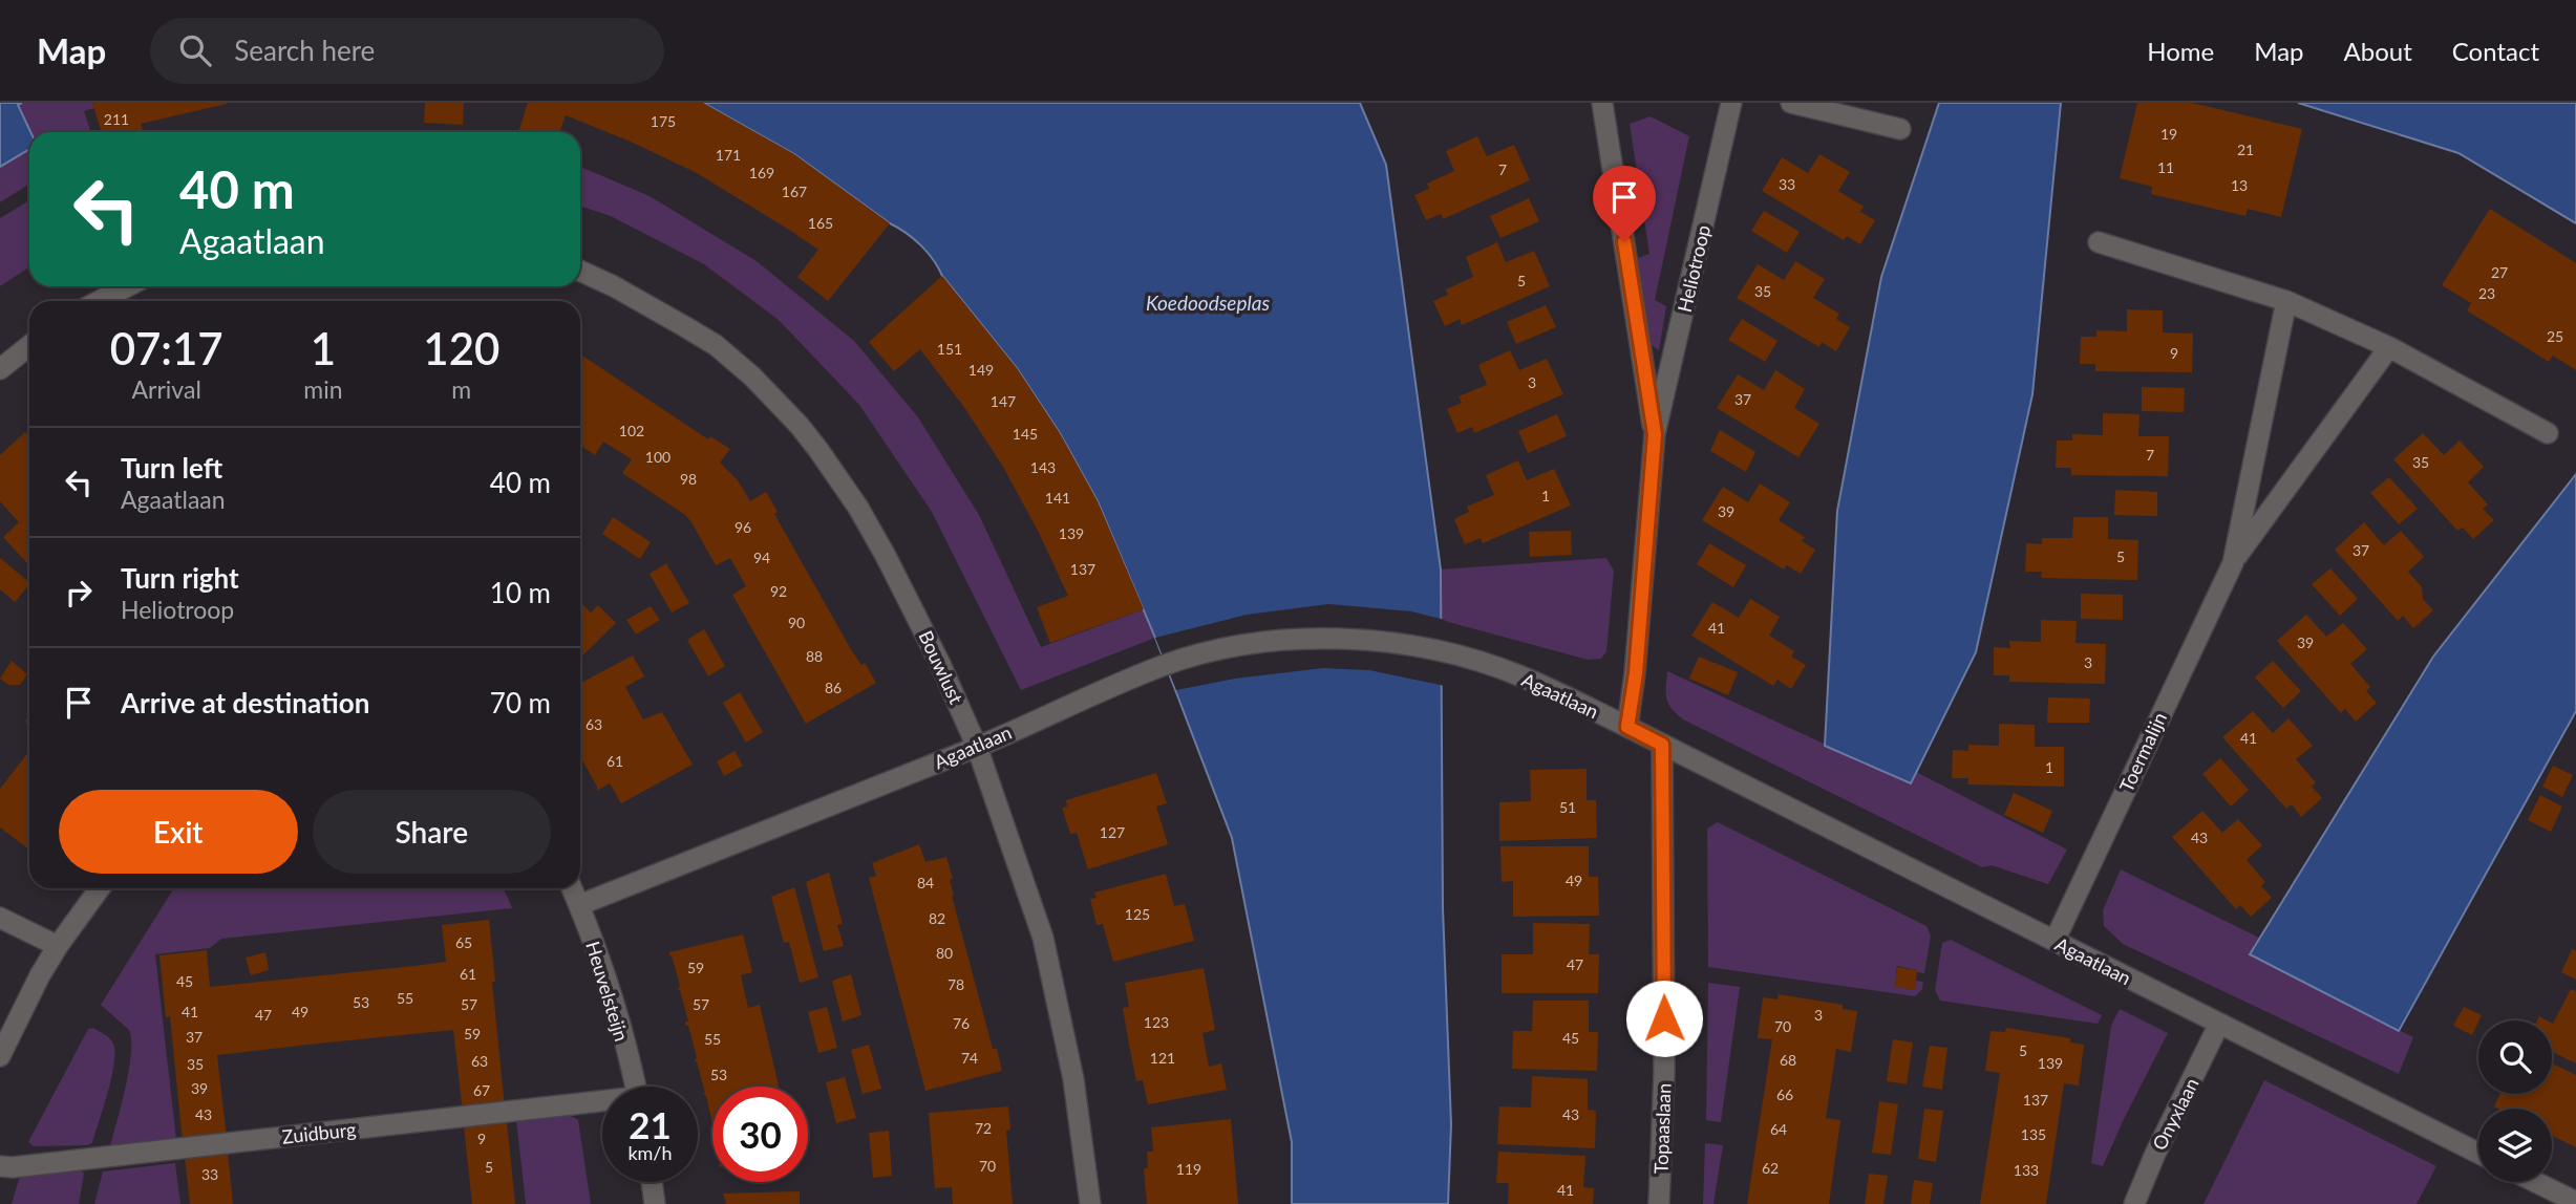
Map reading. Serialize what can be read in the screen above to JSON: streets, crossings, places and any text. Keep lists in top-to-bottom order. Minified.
{"streets":{"street":["Heliotroop","Bouwlust","Agaatlaan","Toermalijn","Heuvelsteijn","Onyxlaan","Topaaslaan","Zuidburg"]},"crossings":[["Heliotroop","Agaatlaan"],["Bouwlust","Agaatlaan"],["Agaatlaan","Toermalijn"],["Agaatlaan","Heuvelsteijn"],["Agaatlaan","Onyxlaan"],["Agaatlaan","Topaaslaan"]],"water":["Koedoodseplas"],"house_numbers":["211","175","19","21","171","11","7","169","33","13","167","165","27","5","35","23","25","151","9","149","3","37","147","102","145","7","100","35","143","98","1","141","39","96","139","37","5","94","137","92","90","41","39","88","3","86","63","41","61","1","51","127","43","49","84","125","82","65","80","47","59","61","45","78","55","53","57","57","41","49","47","3","123","76","70","59","37","45","55","5","74","121","68","63","139","35","53","39","67","66","137","43","43","72","64","135","9","70","5","62","119","133","33","41"],"page":{"header":"Map","search":"Search here","nav":["Home","Map","About","Contact"],"turn":["40 m","Agaatlaan"],"eta":["07:17","Arrival","1","min","120","m"],"list":[{"name":"Turn left","note":"Agaatlaan","value":"40 m"},{"name":"Turn right","note":"Heliotroop","value":"10 m"},{"name":"Arrive at destination","value":"70 m"}],"buttons":["Exit","Share"],"speed":"21 km/h","limit":"30"}}
